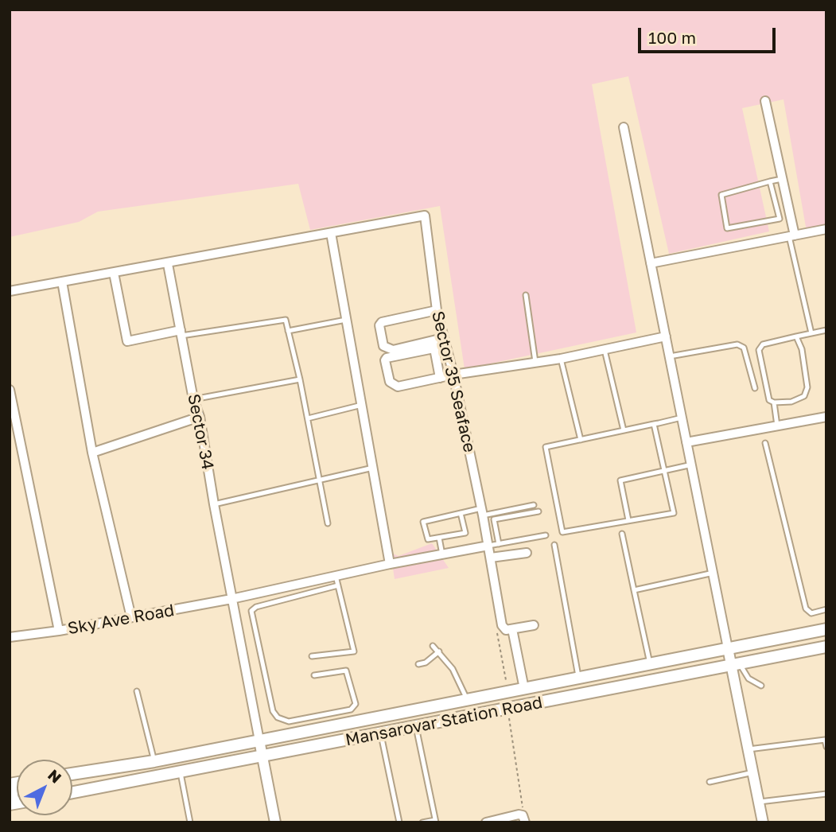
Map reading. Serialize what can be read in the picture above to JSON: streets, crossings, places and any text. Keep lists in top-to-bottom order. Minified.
{"streets":{"main road":["Mansarovar Station Road"],"street":["Sector 35 Seaface","Sector 34","Sky Ave Road"]},"crossings":[["Sector 35 Seaface","Sector 34"],["Sector 34","Sky Ave Road"],["Sector 34","Mansarovar Station Road"]],"scale_bar":"100 m","north":"top right"}
